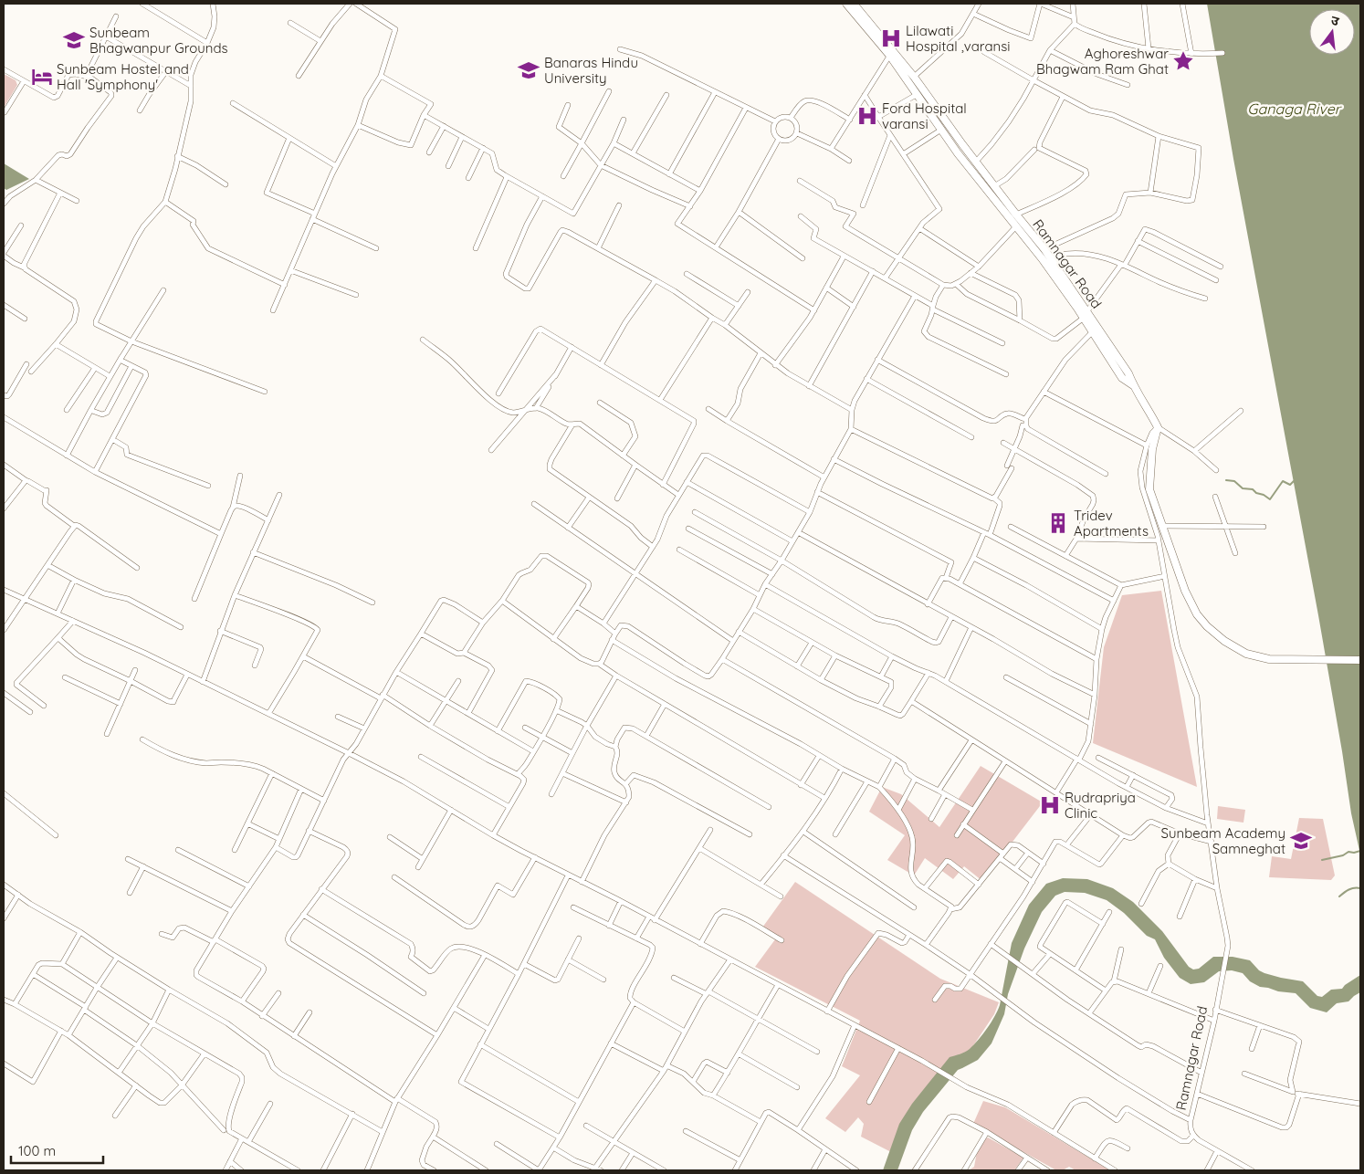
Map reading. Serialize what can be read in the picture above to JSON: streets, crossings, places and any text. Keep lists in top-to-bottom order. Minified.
{"streets":{"main road":["Ramnagar Road"]},"water":["Ganaga River"],"places":{"hospital":["Lilawati Hospital ,varansi","Ford Hospital varansi","Rudrapriya Clinic"],"school or university":["Sunbeam Bhagwanpur Grounds","Banaras Hindu University","Sunbeam Academy Samneghat"],"place":["Aghoreshwar Bhagwam Ram Ghat"],"hotel":["Sunbeam Hostel and Hall 'Symphony'"],"building":["Tridev Apartments"]},"scale_bar":"100 m","north":"top"}
